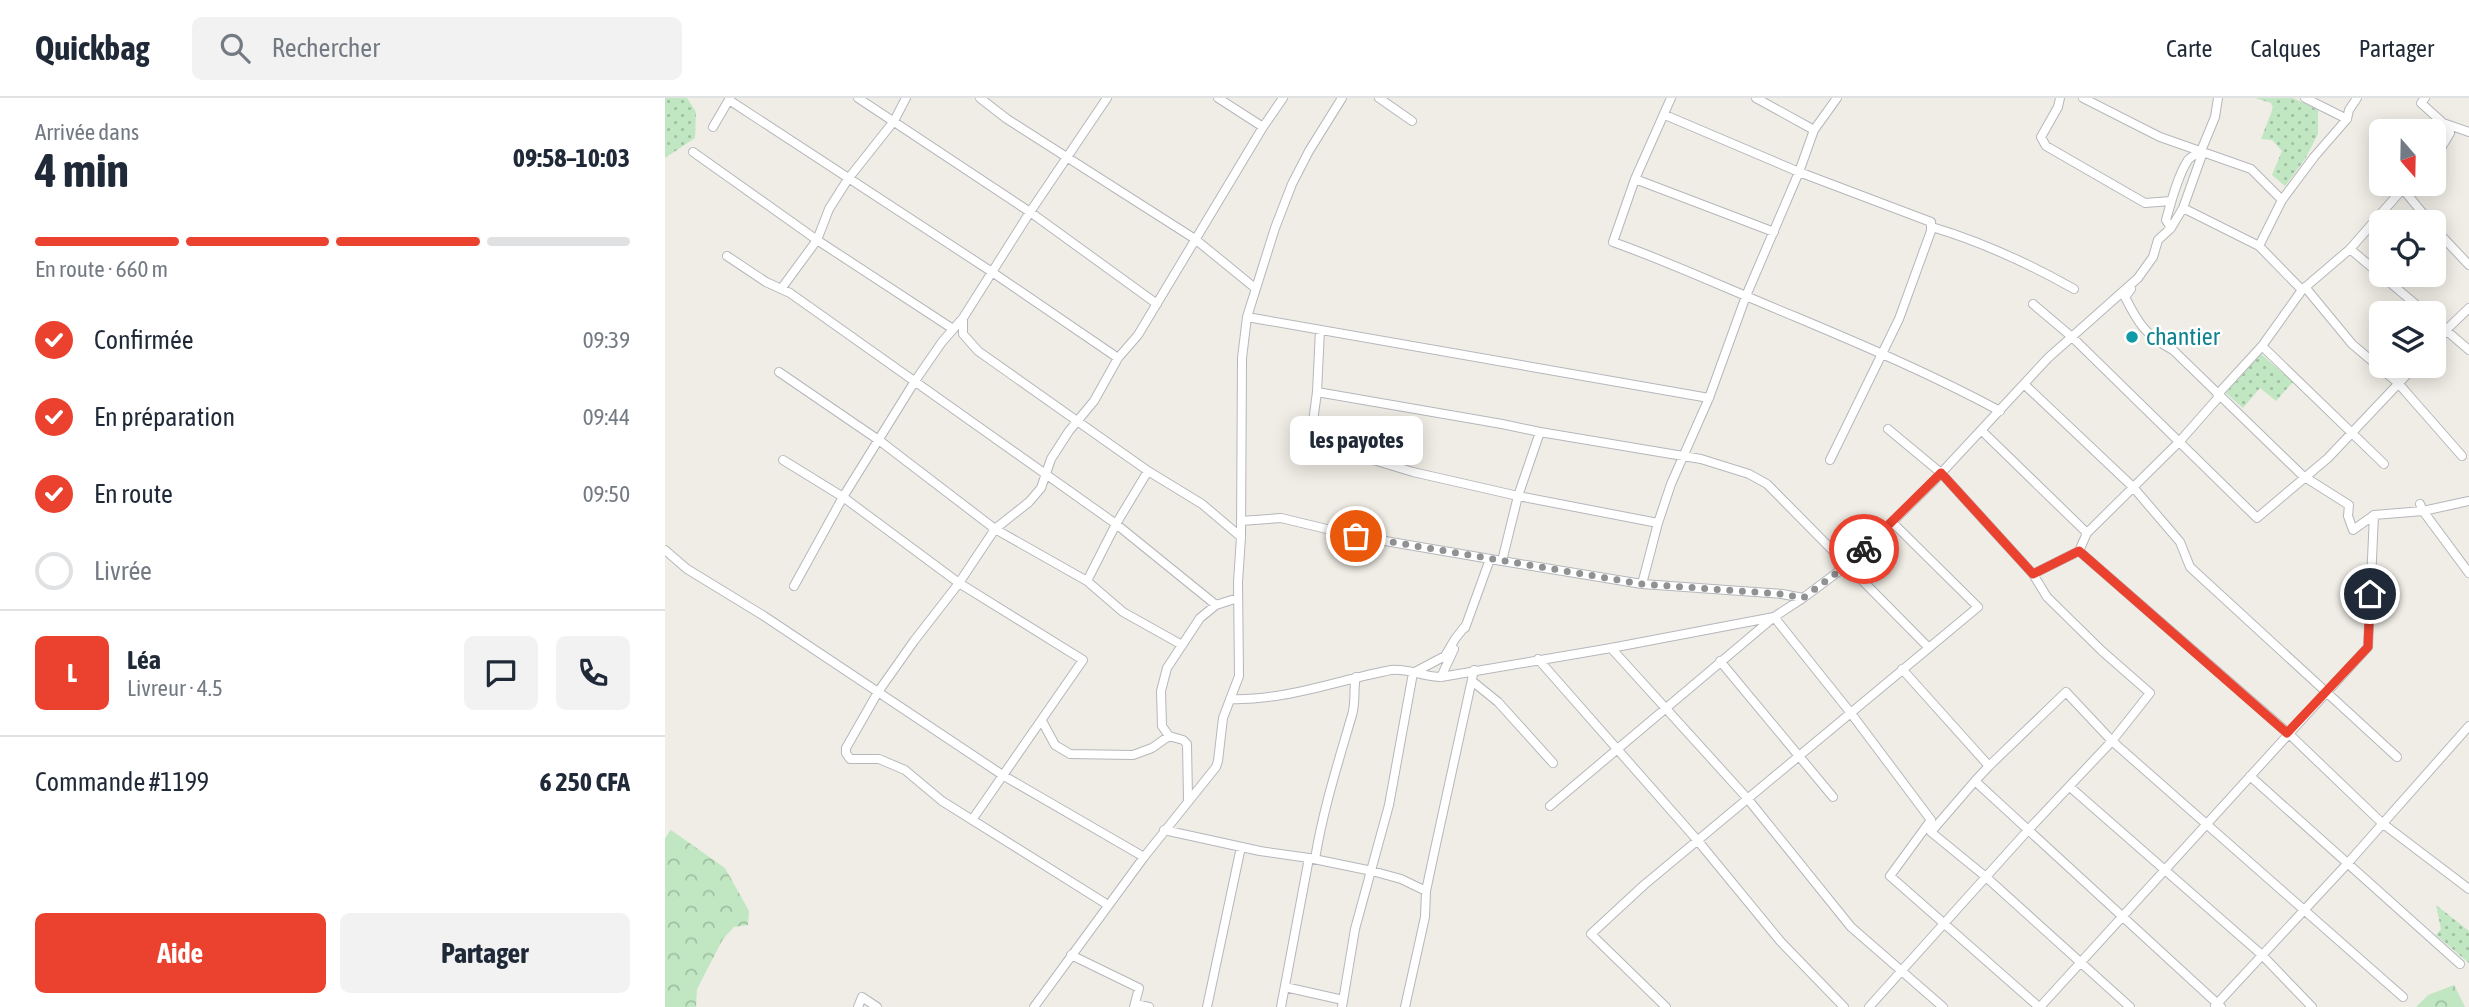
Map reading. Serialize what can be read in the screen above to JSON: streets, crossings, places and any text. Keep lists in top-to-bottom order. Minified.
{"places":["chantier","les payotes"],"north":"bottom","page":{"header":"Quickbag","search":"Rechercher","nav":["Carte","Calques","Partager"],"heading":["4 min","Arrivée dans","09:58–10:03"],"panel":["Léa","Livreur · 4.5","Commande #1199","6 250 CFA"],"bar":"En route · 660 m","list":[["Confirmée","09:39"],["En préparation","09:44"],["En route","09:50"],"Livrée"],"bubble":"les payotes","round":"L","buttons":["Aide","Partager"]}}
